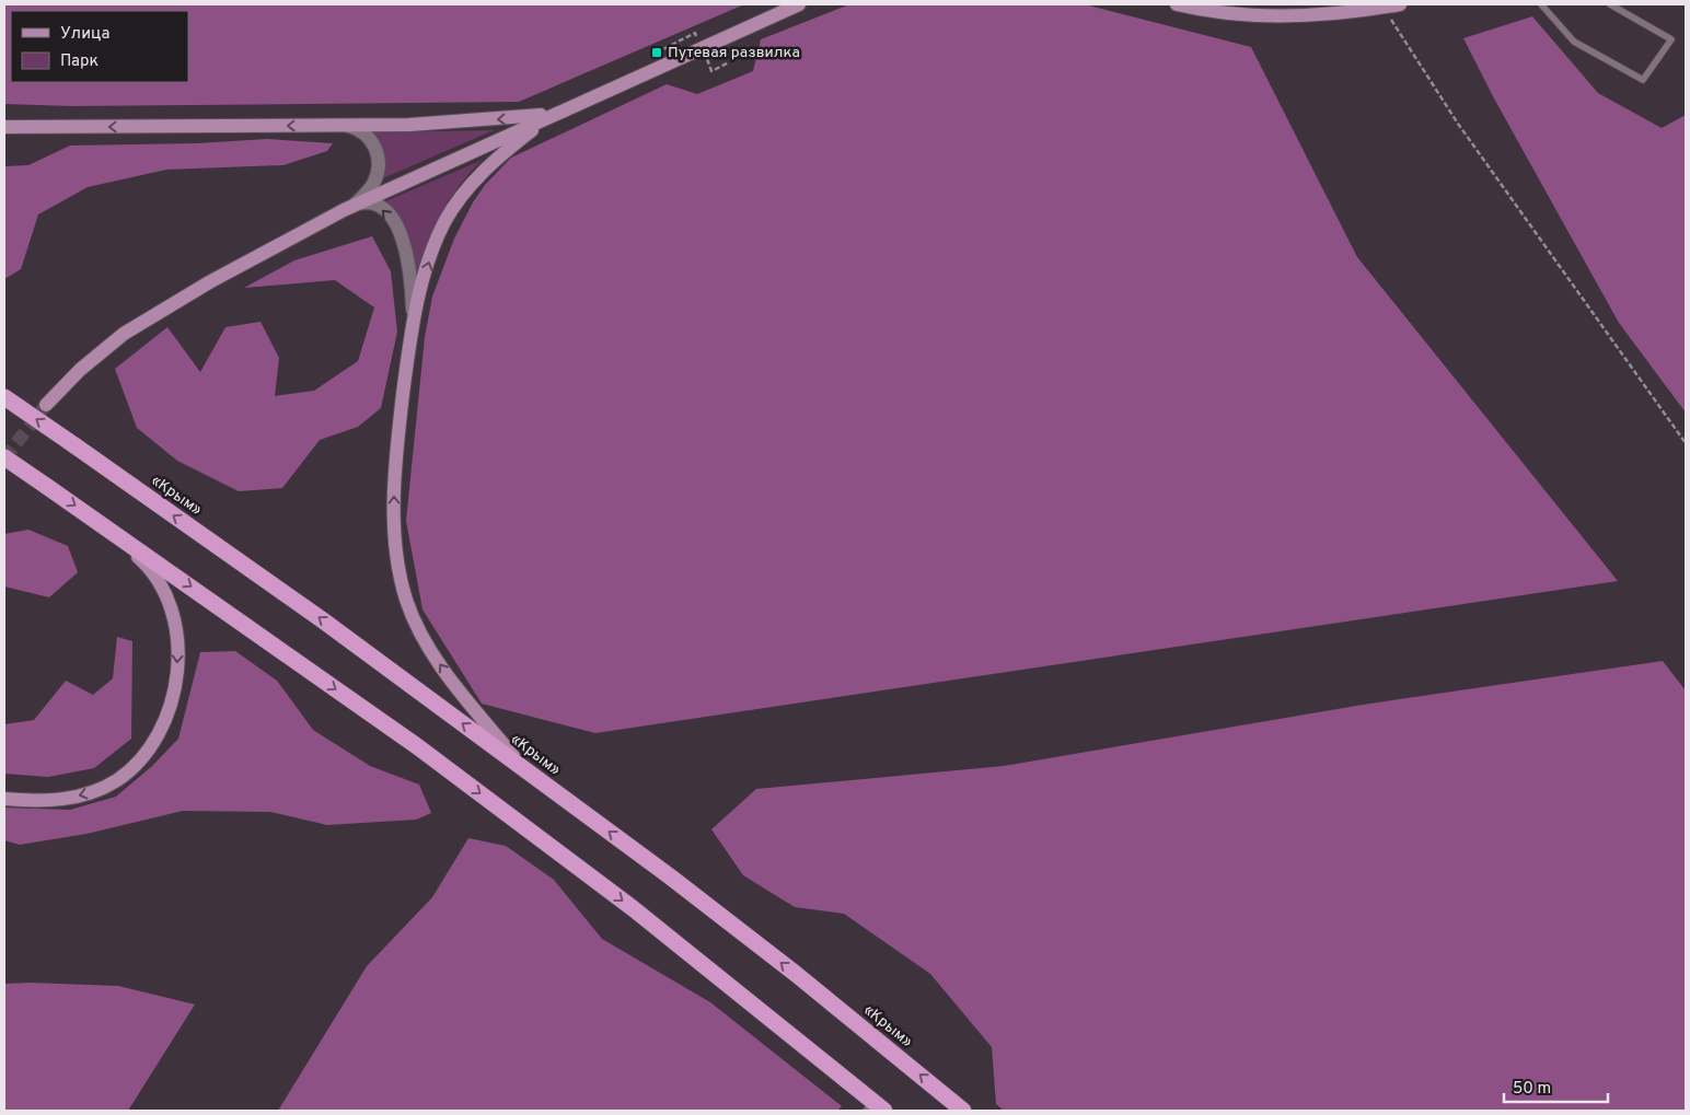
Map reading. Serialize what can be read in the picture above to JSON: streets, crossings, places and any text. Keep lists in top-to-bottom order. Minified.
{"streets":{"highway":["«Крым»"]},"places":{"transit":["Путевая развилка"]},"legend":["Улица","Парк"],"scale_bar":"50 m"}
